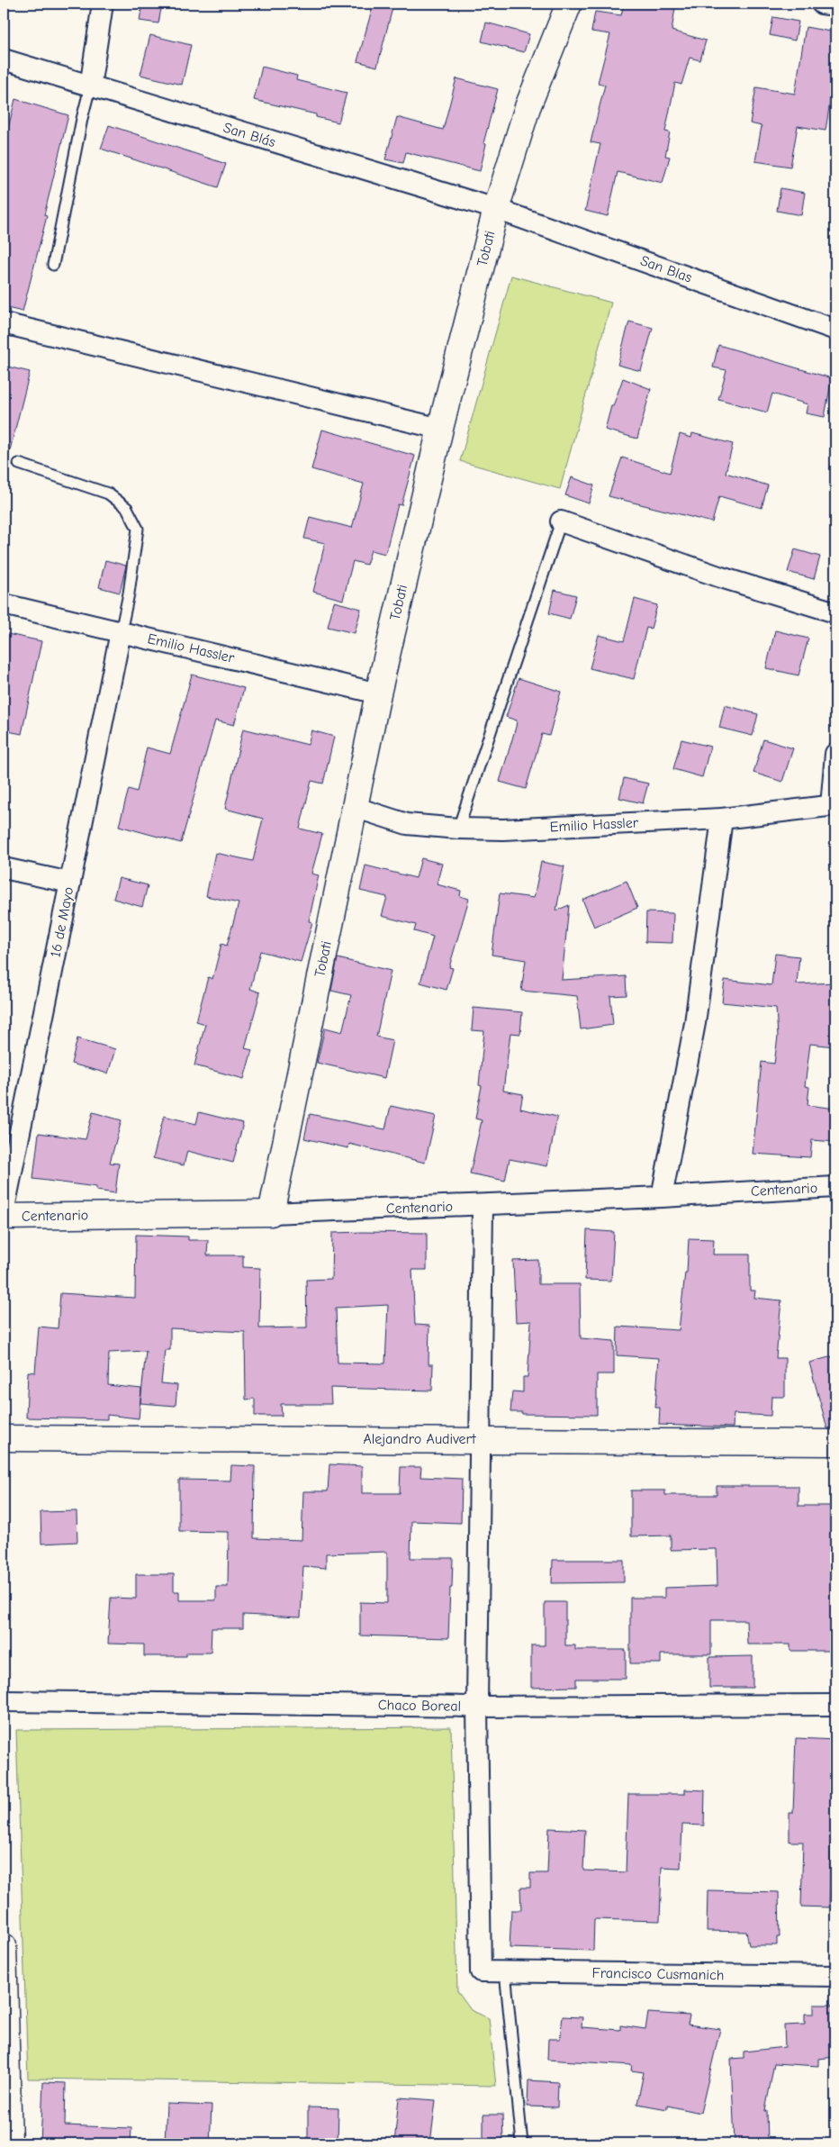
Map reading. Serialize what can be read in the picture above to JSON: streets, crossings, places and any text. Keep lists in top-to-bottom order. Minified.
{"streets":{"street":["San Blás","Tobati","San Blas","Emilio Hassler","16 de Mayo","Centenario","Alejandro Audivert","Chaco Boreal","Francisco Cusmanich"]},"crossings":[["San Blás","Tobati"],["San Blás","San Blas"],["Tobati","San Blas"],["Tobati","Emilio Hassler"],["Tobati","Centenario"],["Emilio Hassler","16 de Mayo"],["Chaco Boreal","Francisco Cusmanich"]]}
